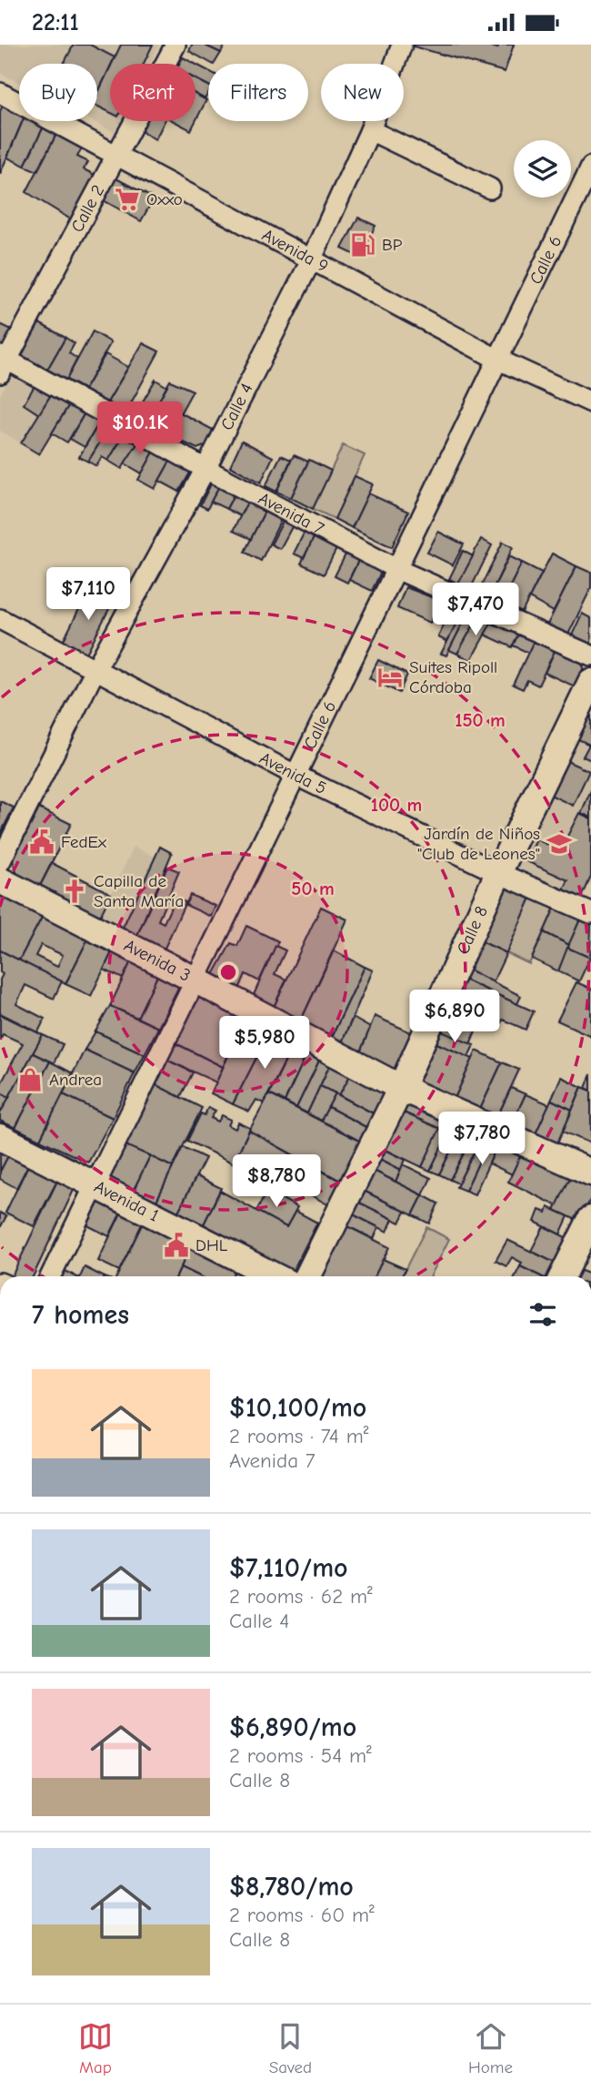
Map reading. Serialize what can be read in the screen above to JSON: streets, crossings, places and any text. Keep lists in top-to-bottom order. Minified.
{"streets":{"main road":["Calle 8","Avenida 3","Avenida 1"],"street":["Calle 2","Avenida 9","Calle 6","Calle 4","Avenida 7","Avenida 5"]},"crossings":[["Calle 2","Avenida 9"],["Calle 2","Avenida 7"],["Avenida 9","Calle 6"],["Avenida 9","Calle 4"],["Calle 6","Avenida 7"],["Calle 6","Avenida 5"],["Calle 6","Avenida 3"],["Calle 6","Avenida 1"],["Calle 4","Avenida 7"],["Calle 4","Avenida 5"],["Avenida 5","Calle 8"],["Calle 8","Avenida 3"]],"places":{"supermarket":["Oxxo"],"fuel station":["BP"],"hotel":["Suites Ripoll Córdoba"],"public building":["FedEx","DHL"],"school or university":["Jardín de Niños \"Club de Leones\""],"church":["Capilla de Santa María"],"shop":["Andrea"]},"page":{"status":"22:11","chip":["Buy","Rent","Filters","New"],"price":["$10.1K","$7,110","$7,470","$6,890","$5,980","$7,780","$8,780"],"heading":"7 homes","list":[{"name":"$10,100/mo","note":"2 rooms · 74 m² · Avenida 7"},{"name":"$7,110/mo","note":"2 rooms · 62 m² · Calle 4"},{"name":"$6,890/mo","note":"2 rooms · 54 m² · Calle 8"},{"name":"$8,780/mo","note":"2 rooms · 60 m² · Calle 8"}],"tabs":["Map","Saved","Home"]},"rings":["150 m","100 m","50 m"]}
